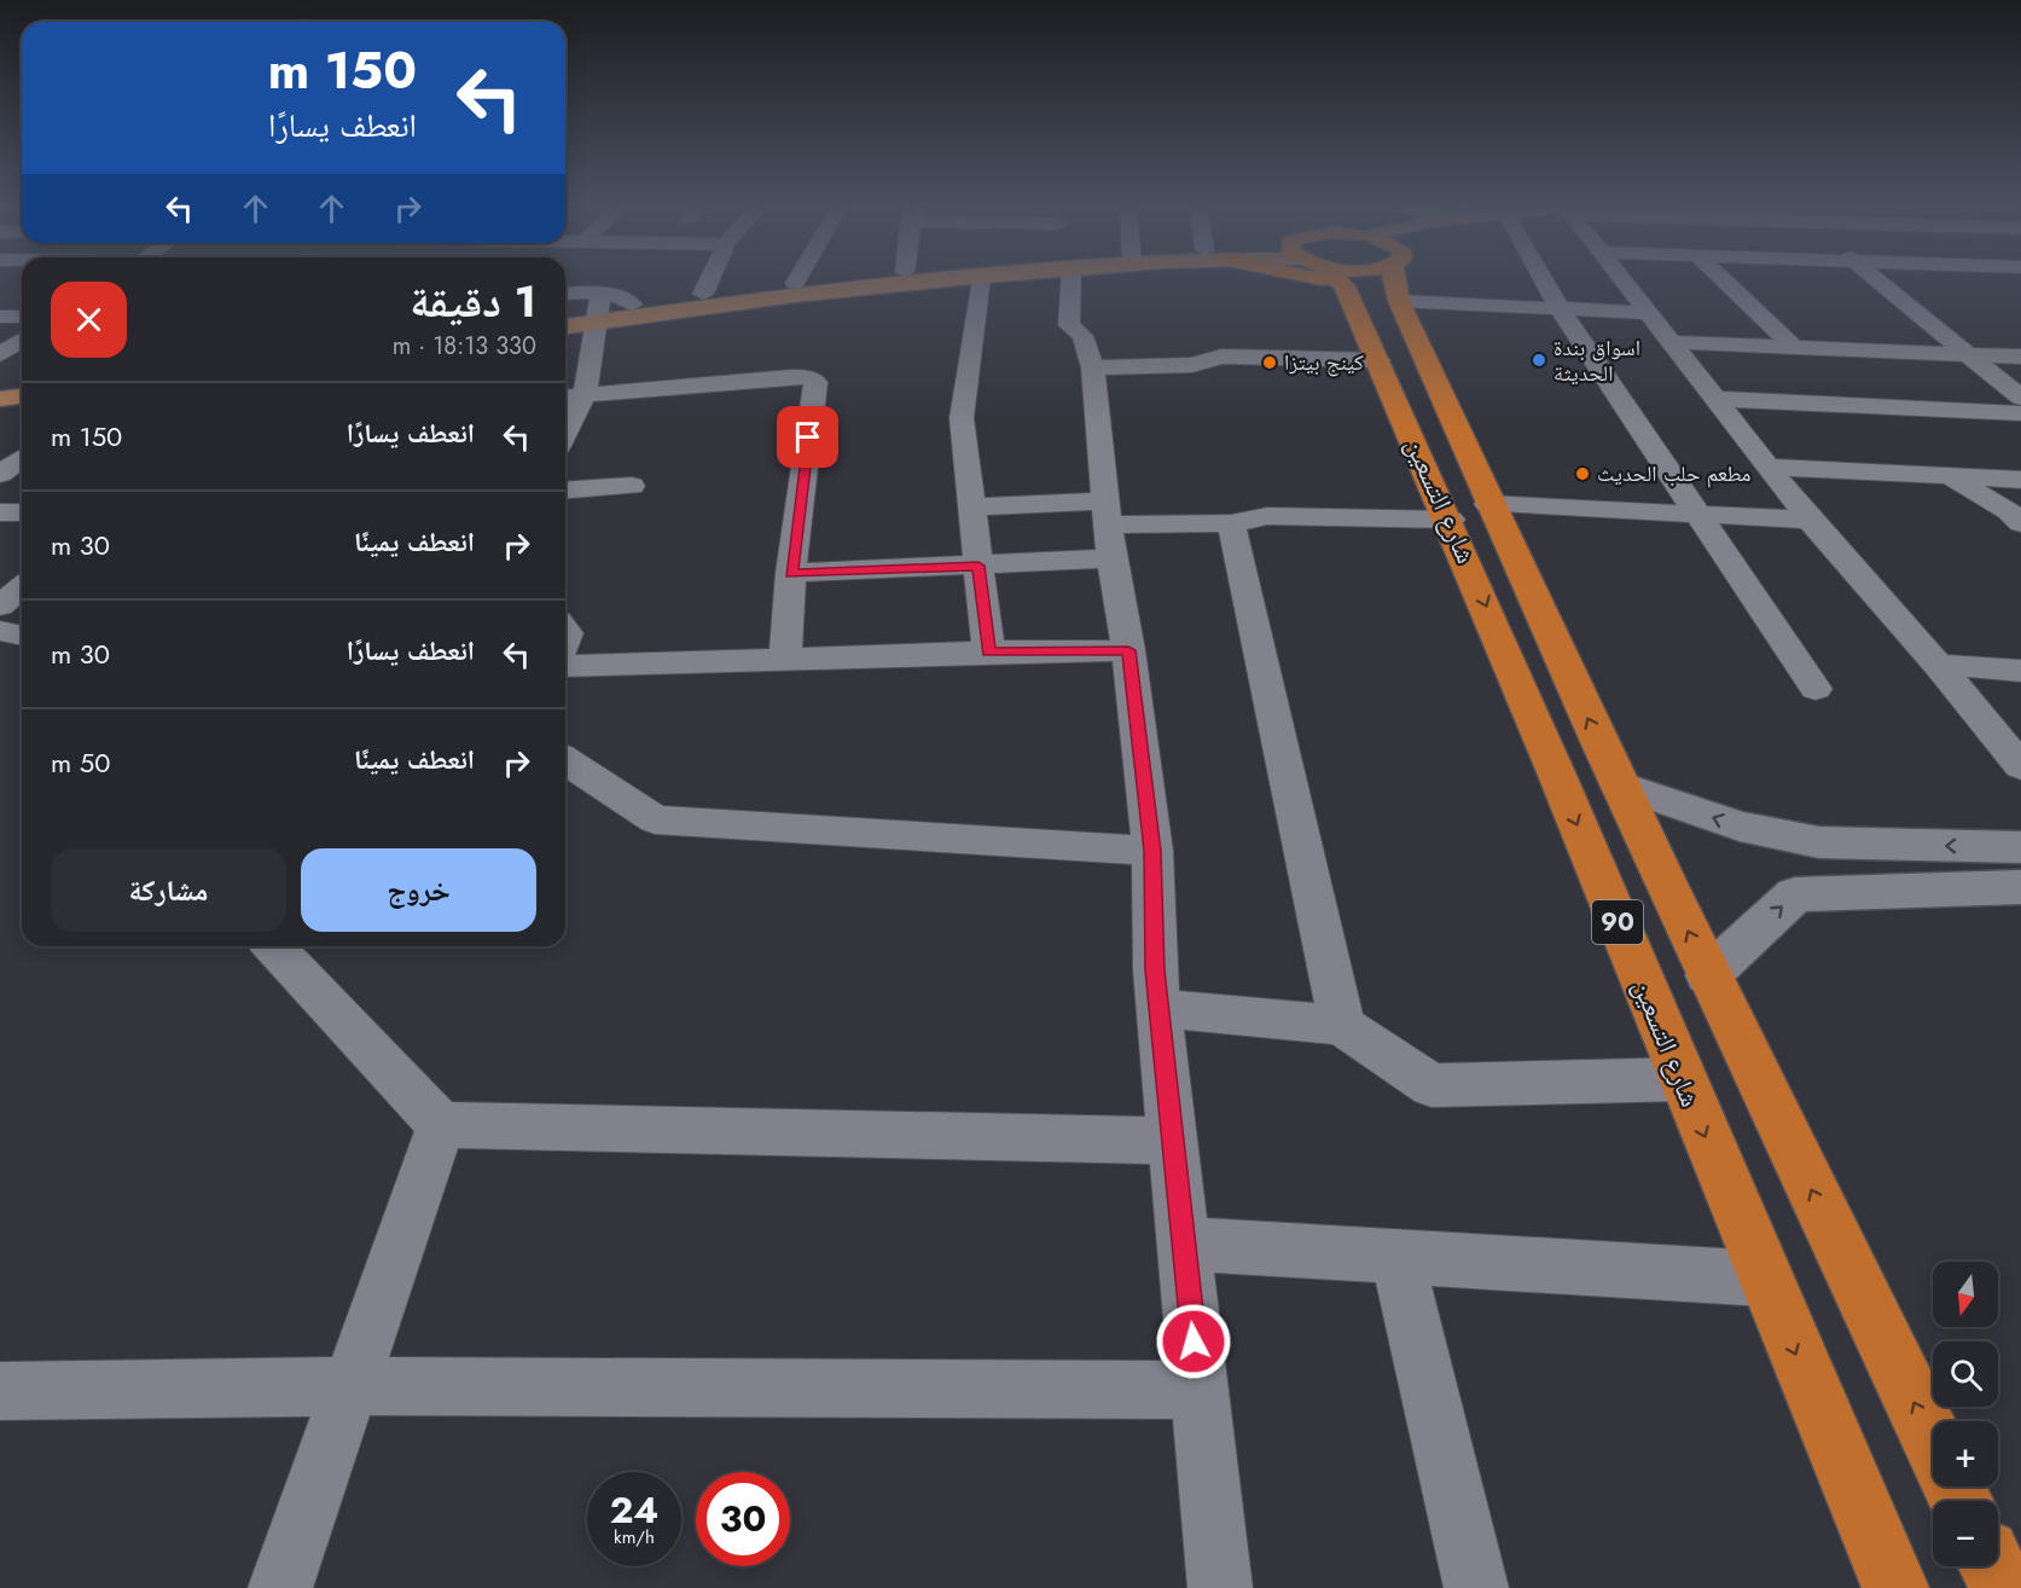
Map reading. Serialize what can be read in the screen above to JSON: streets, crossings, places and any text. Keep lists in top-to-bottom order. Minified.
{"streets":{"highway":["شارع التسعين","90"]},"places":["اسواق بندة الحديثة","كينج بيتزا","مطعم حلب الحديث"],"north":"bottom","page":{"turn":["150 m","انعطف يسارًا"],"heading":["1 دقيقة","330 m · 18:13"],"list":[{"name":"انعطف يسارًا","value":"150 m"},{"name":"انعطف يمينًا","value":"30 m"},{"name":"انعطف يسارًا","value":"30 m"},{"name":"انعطف يمينًا","value":"50 m"}],"buttons":["خروج","مشاركة"],"map_buttons":["+","−"],"speed":"24 km/h","limit":"30"}}
